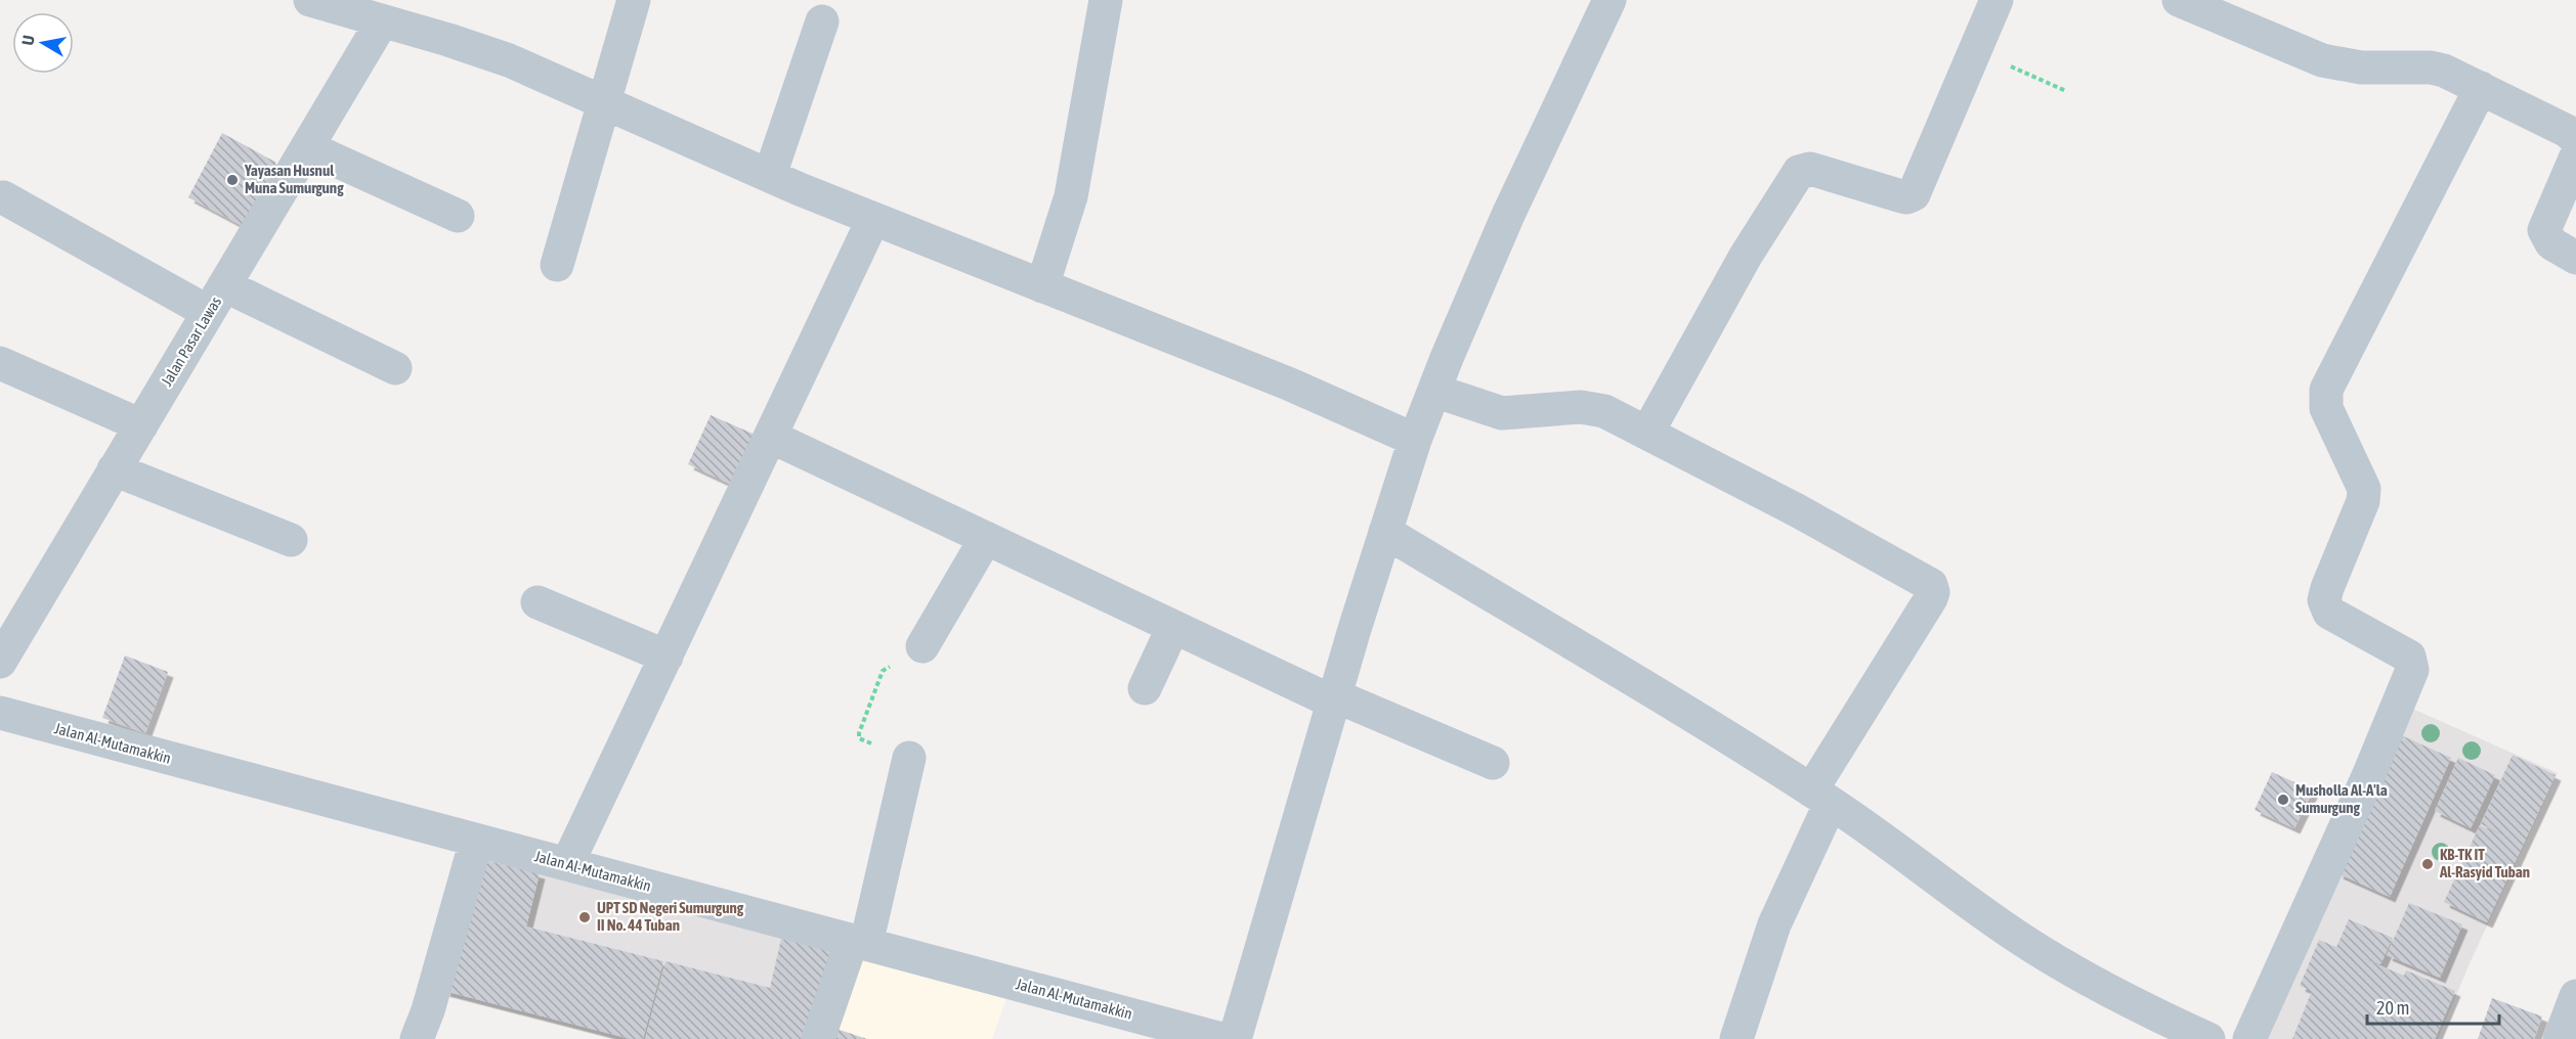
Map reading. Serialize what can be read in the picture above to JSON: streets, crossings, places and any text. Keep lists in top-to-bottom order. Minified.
{"streets":{"street":["Jalan Pasar Lawas","Jalan Al-Mutamakkin"]},"places":["Yayasan Husnul Muna Sumurgung","Musholla Al-A'la Sumurgung","KB-TK IT Al-Rasyid Tuban","UPT SD Negeri Sumurgung II No. 44 Tuban"],"scale_bar":"20 m","north":"left"}
